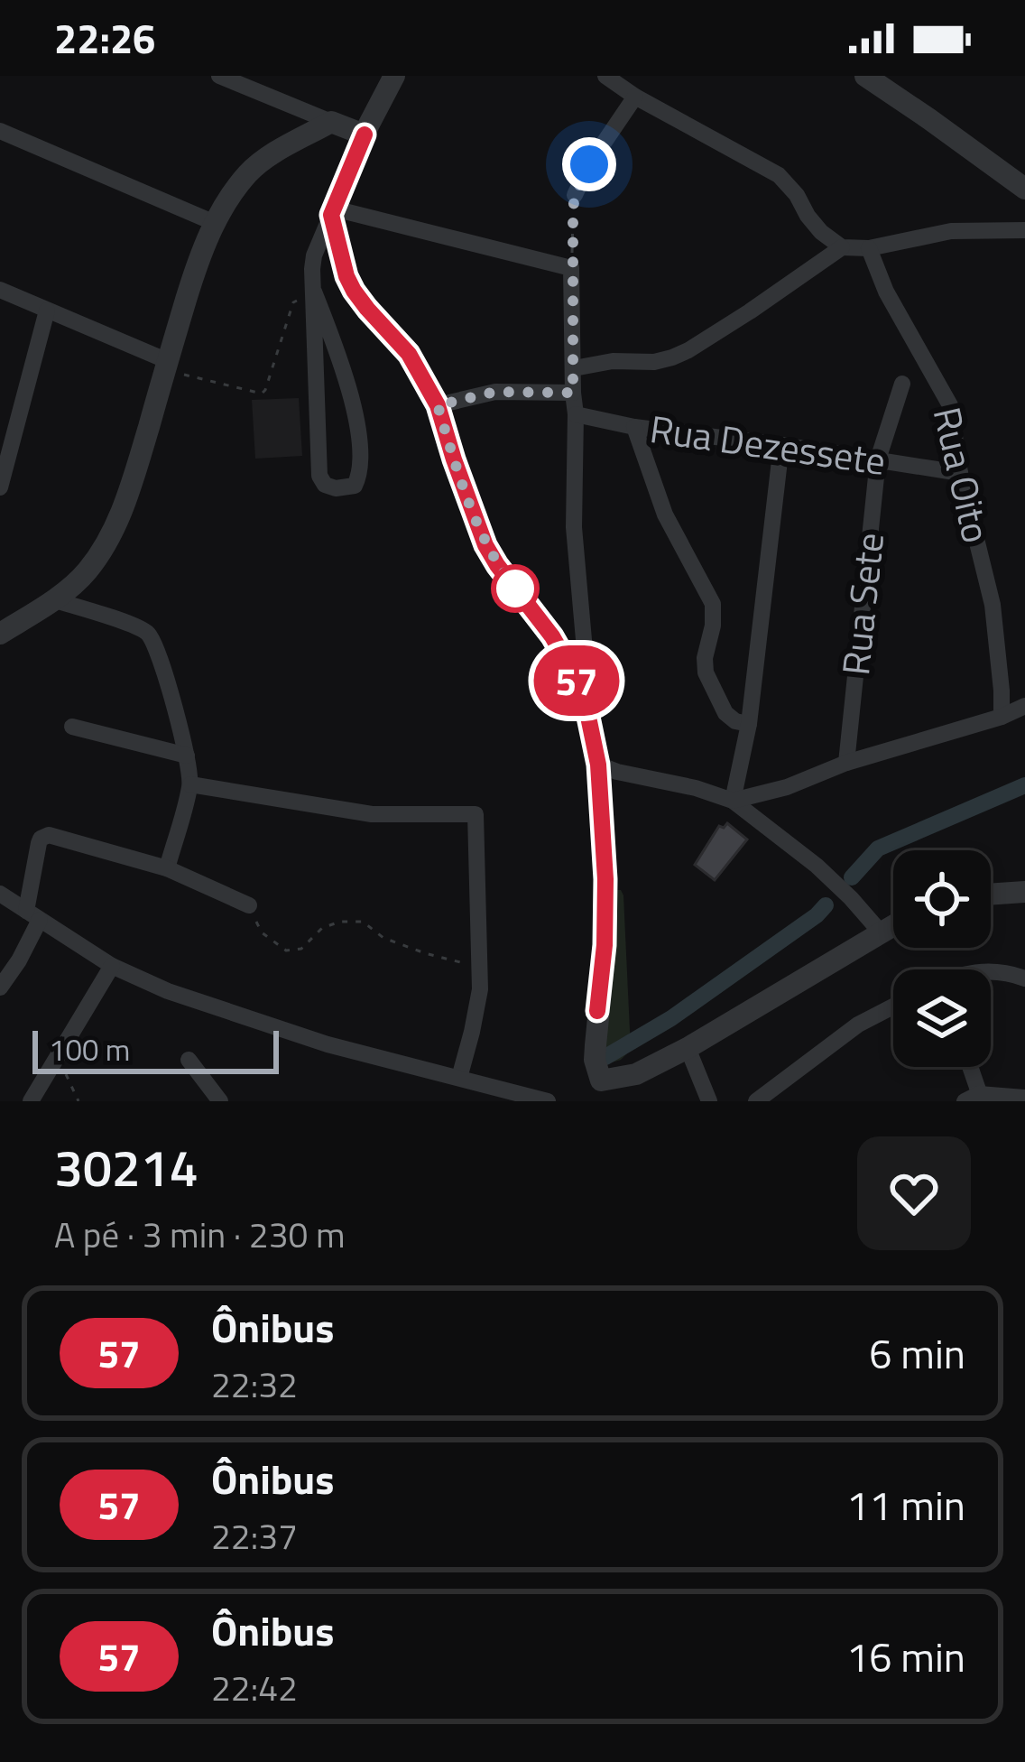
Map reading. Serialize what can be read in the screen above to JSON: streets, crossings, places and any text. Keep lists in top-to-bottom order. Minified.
{"streets":{"street":["Rua Dezessete","Rua Oito","Rua Sete"]},"crossings":[["Rua Dezessete","Rua Oito"],["Rua Dezessete","Rua Sete"]],"lines":["bus line 57"],"scale_bar":"100 m","page":{"status":"22:26","on_map":"57","scale":"100 m","heading":["30214","A pé · 3 min · 230 m"],"list":[{"mark":"57","name":"Ônibus","note":"22:32","value":"6 min"},{"mark":"57","name":"Ônibus","note":"22:37","value":"11 min"},{"mark":"57","name":"Ônibus","note":"22:42","value":"16 min"}]}}
